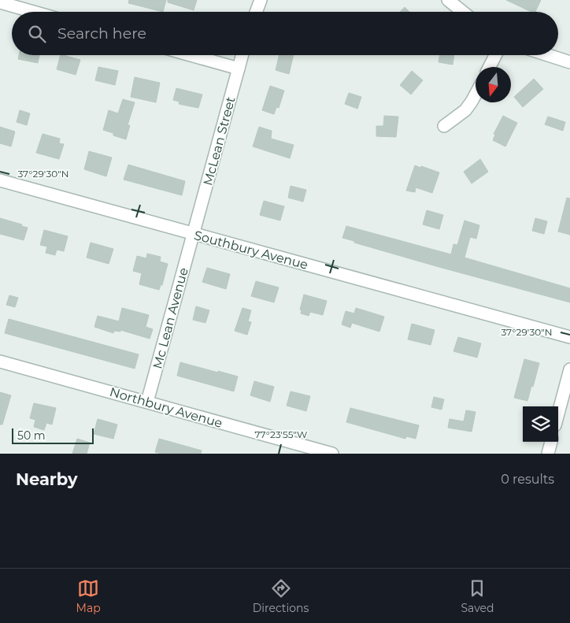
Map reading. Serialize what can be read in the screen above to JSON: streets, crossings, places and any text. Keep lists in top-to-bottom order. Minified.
{"streets":{"street":["McLean Street","Southbury Avenue","Mc Lean Avenue","Northbury Avenue"]},"crossings":[["McLean Street","Southbury Avenue"],["McLean Street","Mc Lean Avenue"],["Southbury Avenue","Mc Lean Avenue"],["Mc Lean Avenue","Northbury Avenue"]],"scale_bar":"50 m","north":"bottom","page":{"search":"Search here","scale":"50 m","heading":["Nearby","0 results"],"nav":["Map","Directions","Saved"]},"coordinates":["37°29'30\"N","77°23'55\"W"]}
